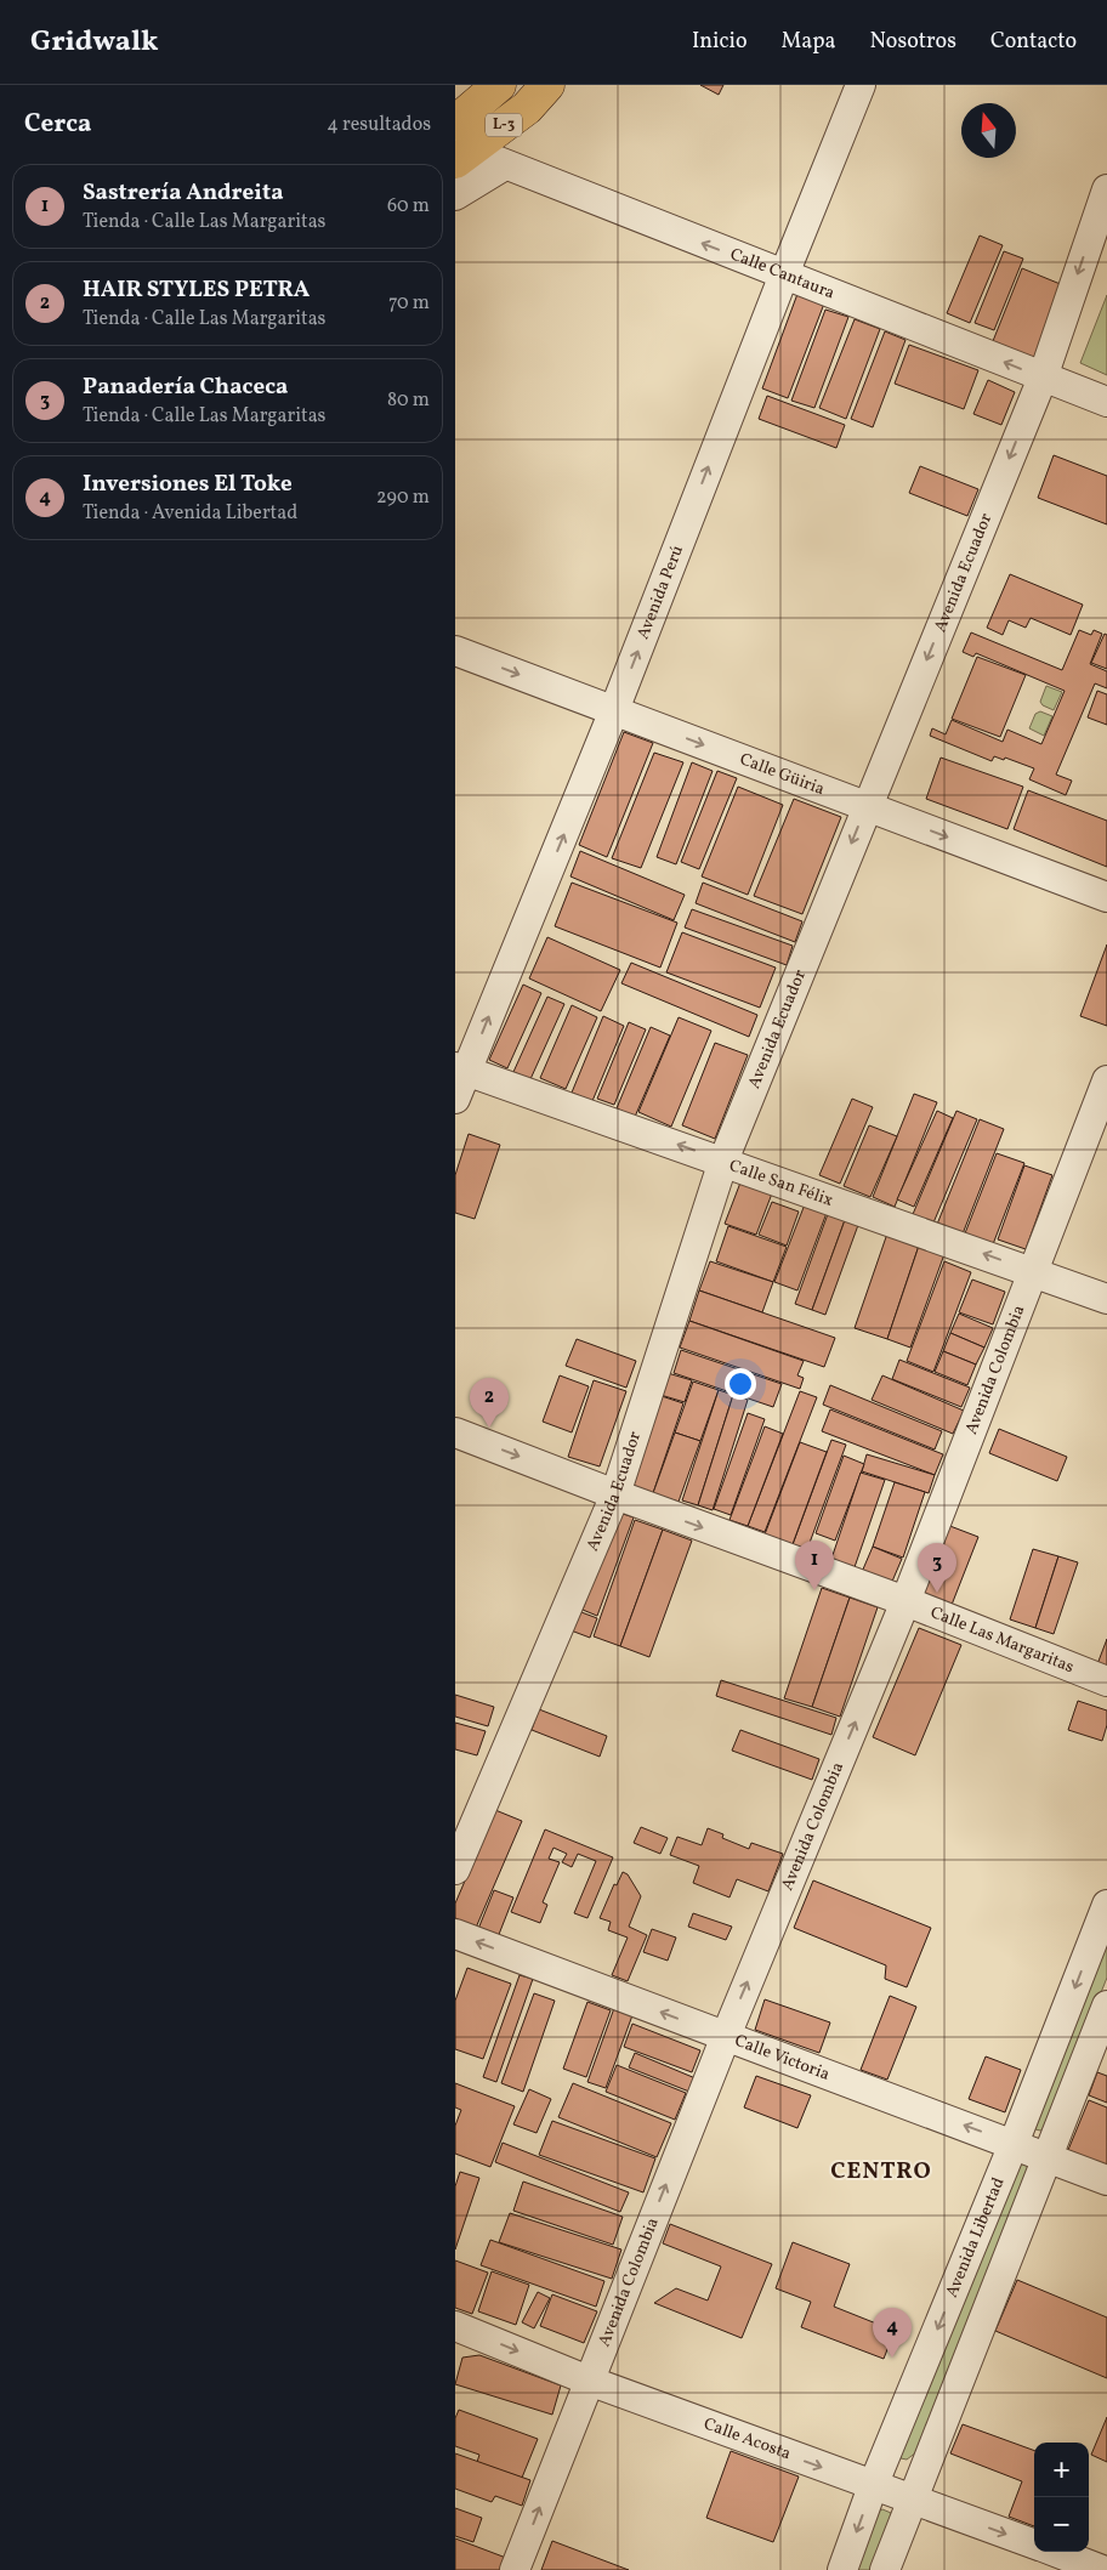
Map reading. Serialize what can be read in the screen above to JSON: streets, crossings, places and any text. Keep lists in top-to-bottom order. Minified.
{"streets":{"main road":["L-3"],"street":["Calle Cantaura","Avenida Ecuador","Avenida Perú","Calle Güiria","Calle San Félix","Avenida Colombia","Calle Las Margaritas","Calle Victoria","Avenida Libertad","Calle Acosta"]},"crossings":[["L-3","Calle Cantaura"],["Calle Cantaura","Avenida Ecuador"],["Calle Cantaura","Avenida Perú"],["Avenida Ecuador","Calle Güiria"],["Avenida Ecuador","Calle San Félix"],["Avenida Ecuador","Calle Las Margaritas"],["Avenida Perú","Calle Güiria"],["Avenida Perú","Calle San Félix"],["Calle San Félix","Avenida Colombia"],["Avenida Colombia","Calle Las Margaritas"],["Avenida Colombia","Calle Victoria"],["Avenida Colombia","Calle Acosta"],["Calle Victoria","Avenida Libertad"],["Avenida Libertad","Calle Acosta"]],"one_way":["Calle Cantaura","Avenida Ecuador","Avenida Perú","Calle Güiria","Calle San Félix","Avenida Colombia","Calle Las Margaritas","Calle Victoria","Calle Acosta"],"districts":["CENTRO"],"north":"top","page":{"header":"Gridwalk","nav":["Inicio","Mapa","Nosotros","Contacto"],"heading":["Cerca","4 resultados"],"list":[{"mark":"1","name":"Sastrería Andreita","note":"Tienda · Calle Las Margaritas","value":"60 m"},{"mark":"2","name":"HAIR STYLES PETRA","note":"Tienda · Calle Las Margaritas","value":"70 m"},{"mark":"3","name":"Panadería Chaceca","note":"Tienda · Calle Las Margaritas","value":"80 m"},{"mark":"4","name":"Inversiones El Toke","note":"Tienda · Avenida Libertad","value":"290 m"}],"pins":["2","1","3","4"],"map_buttons":["+","−"]}}
